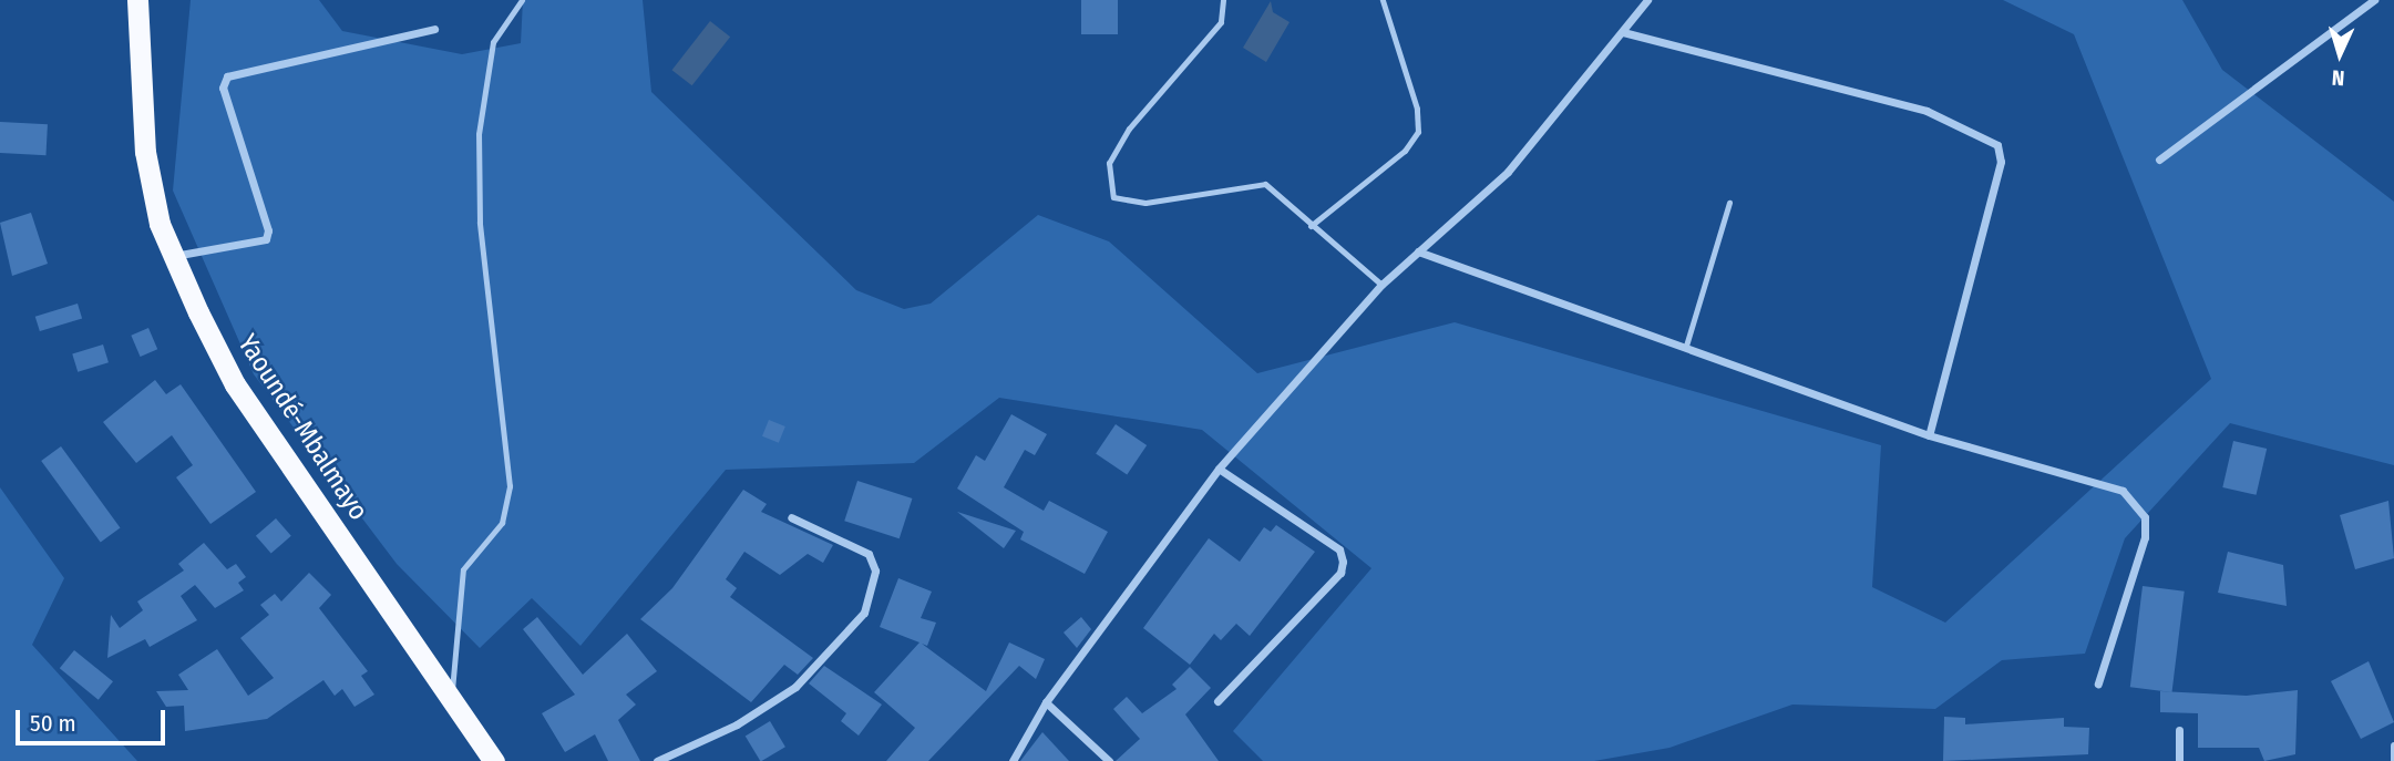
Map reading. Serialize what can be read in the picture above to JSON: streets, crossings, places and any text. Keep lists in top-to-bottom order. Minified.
{"streets":{"highway":["Yaoundé-Mbalmayo"]},"scale_bar":"50 m","north":"bottom"}
